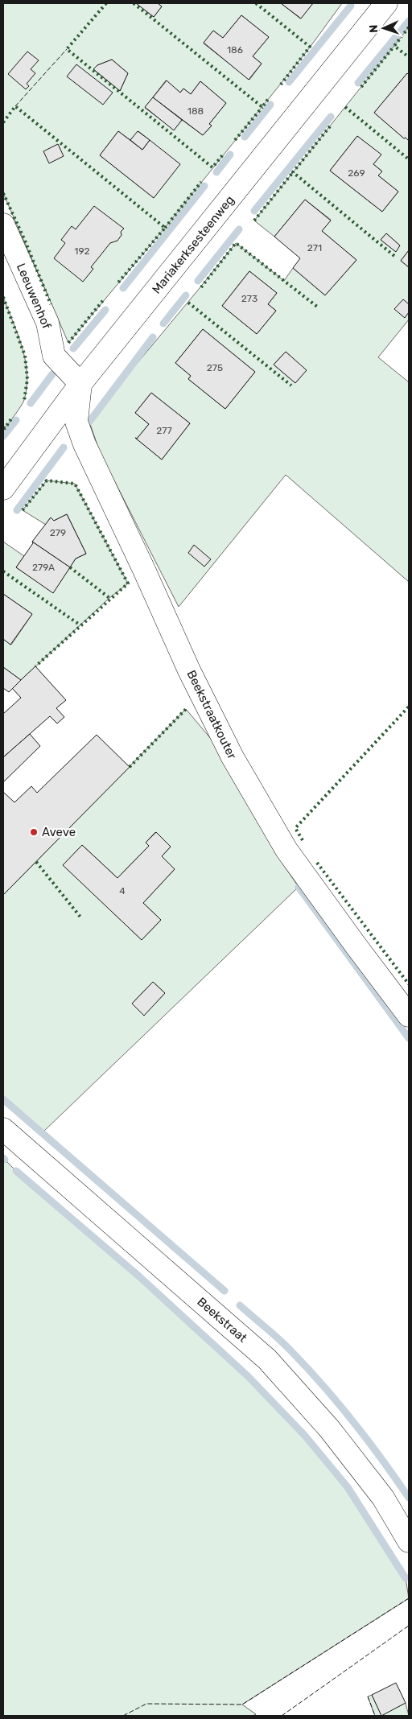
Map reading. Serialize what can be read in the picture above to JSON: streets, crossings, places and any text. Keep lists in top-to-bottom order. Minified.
{"streets":{"street":["Mariakerksesteenweg","Leeuwenhof","Beekstraatkouter","Beekstraat"]},"crossings":[["Mariakerksesteenweg","Leeuwenhof"],["Mariakerksesteenweg","Beekstraatkouter"],["Leeuwenhof","Beekstraatkouter"]],"places":["Aveve"],"house_numbers":["186","188","269","271","192","273","275","277","279","279A","4"],"north":"left"}
